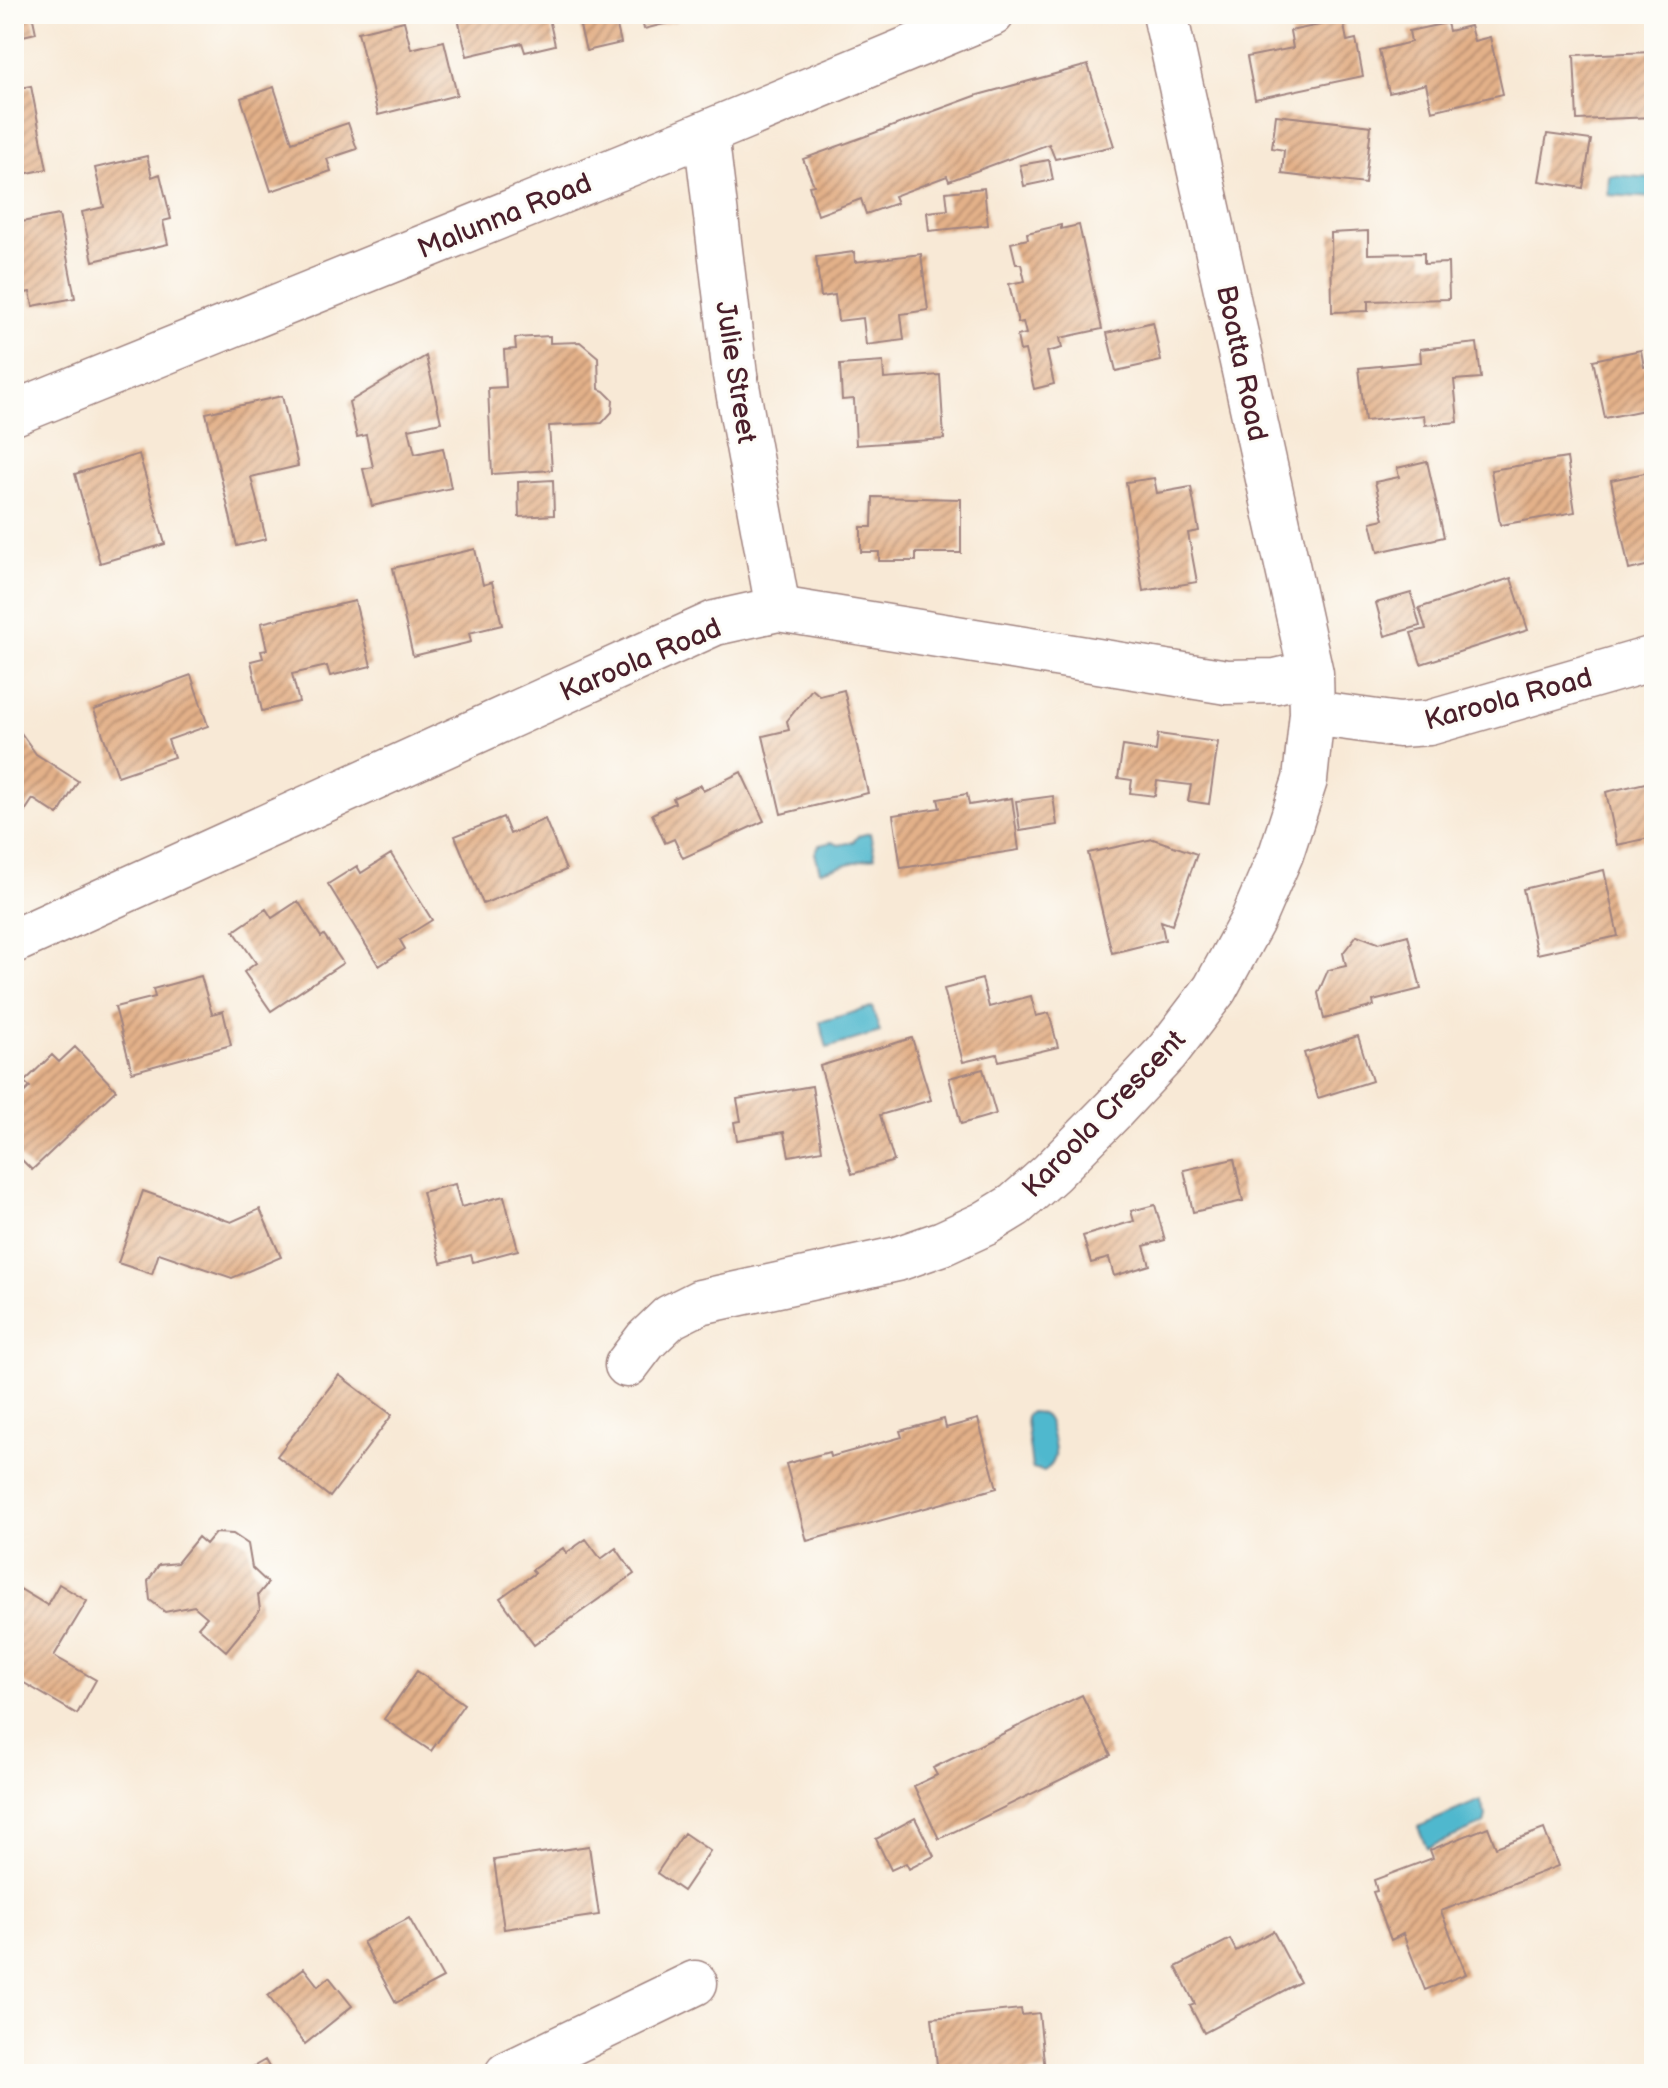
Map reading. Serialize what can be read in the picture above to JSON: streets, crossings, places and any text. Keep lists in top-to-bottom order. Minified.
{"streets":{"street":["Malunna Road","Boatta Road","Julie Street","Karoola Road","Karoola Crescent"]},"crossings":[["Malunna Road","Julie Street"],["Boatta Road","Karoola Road"],["Boatta Road","Karoola Crescent"],["Julie Street","Karoola Road"],["Karoola Road","Karoola Crescent"]]}
